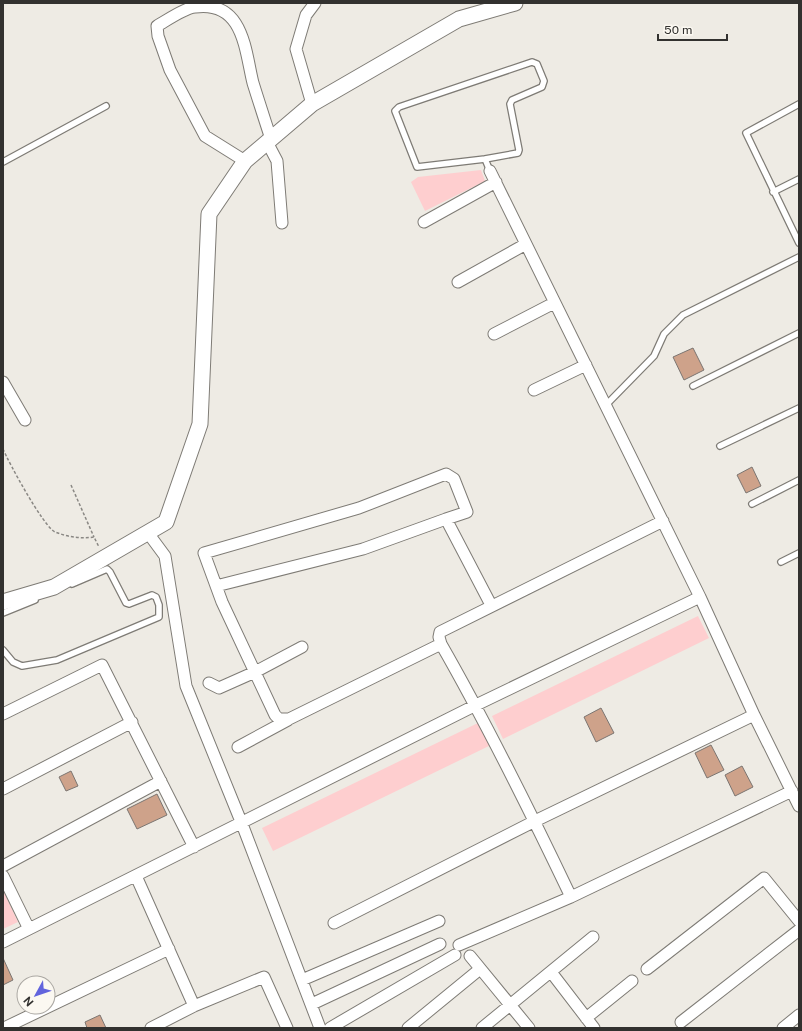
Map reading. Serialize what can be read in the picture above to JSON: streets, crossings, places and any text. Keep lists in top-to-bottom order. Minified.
{"scale_bar":"50 m","north":"bottom left"}
